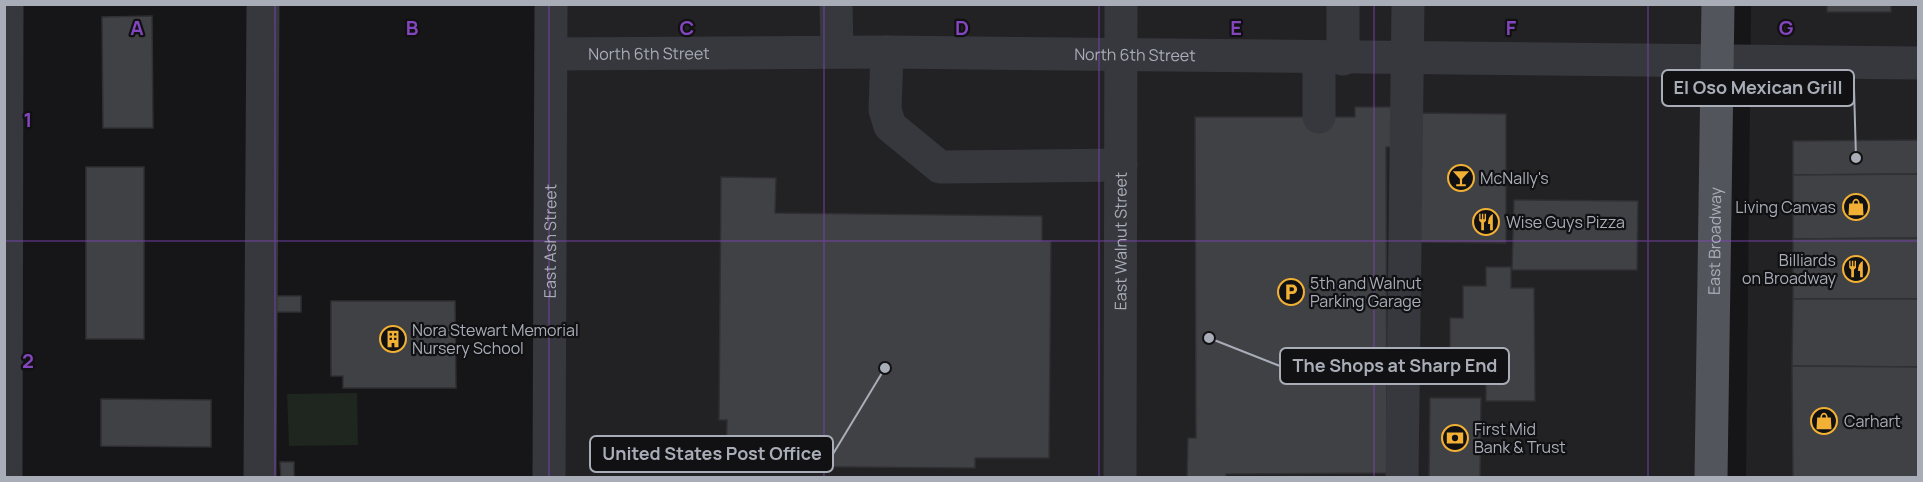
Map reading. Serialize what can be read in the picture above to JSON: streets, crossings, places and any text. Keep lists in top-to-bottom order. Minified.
{"streets":{"main road":["East Broadway"],"street":["North 6th Street","East Ash Street","East Walnut Street"]},"crossings":[["North 6th Street","East Ash Street"],["North 6th Street","East Walnut Street"],["North 6th Street","East Broadway"]],"places":{"other":["El Oso Mexican Grill","The Shops at Sharp End","United States Post Office"],"bar":["McNally's"],"shop":["Living Canvas","Carhart"],"restaurant":["Wise Guys Pizza","Billiards on Broadway"],"parking":["5th and Walnut Parking Garage"],"building":["Nora Stewart Memorial Nursery School"],"bank":["First Mid Bank & Trust"]},"grid":{"columns":["A","B","C","D","E","F","G"],"rows":["1","2"]}}
